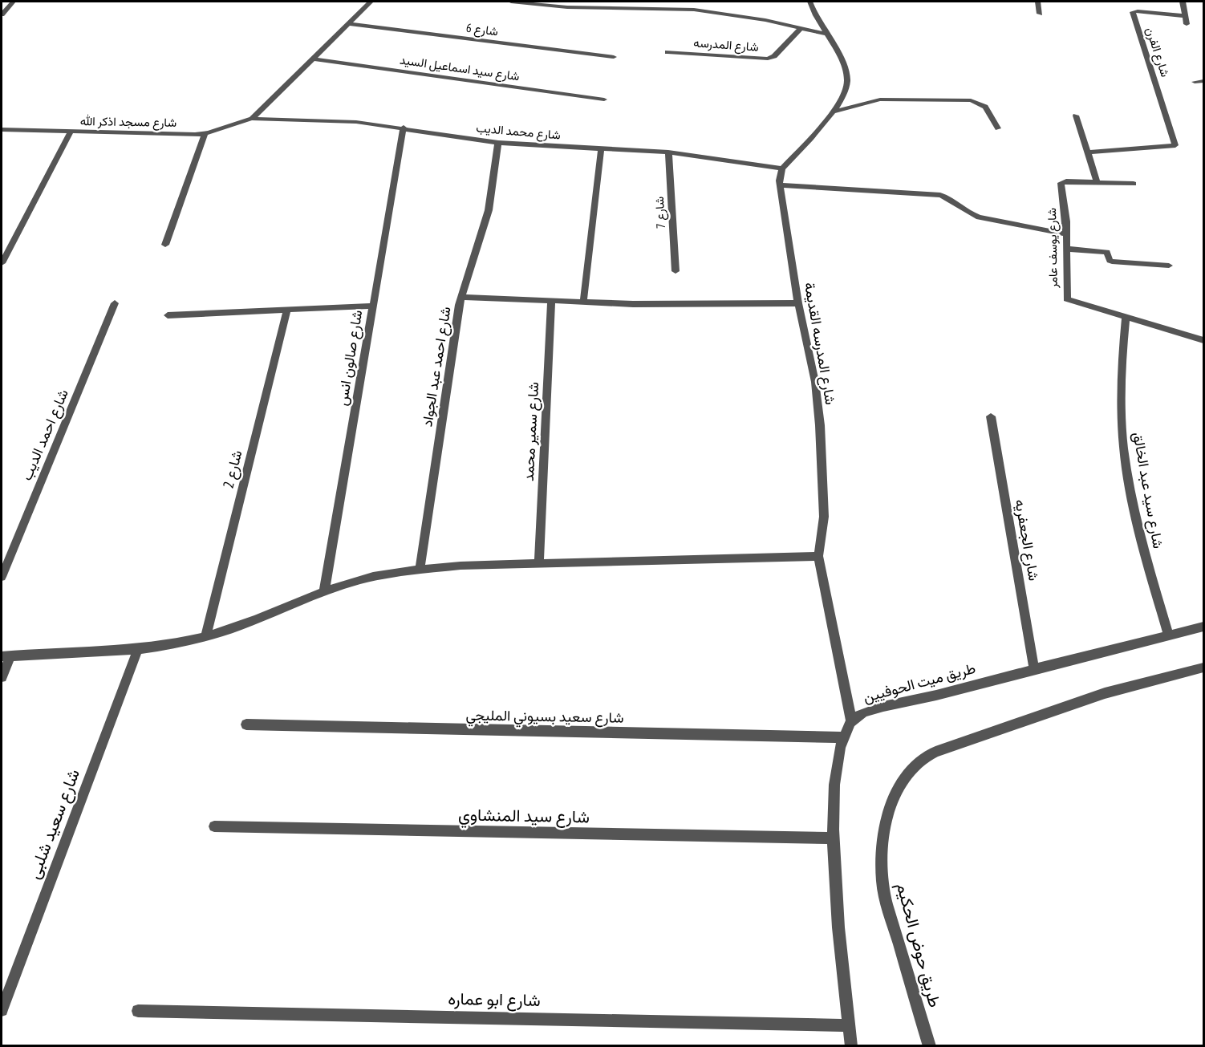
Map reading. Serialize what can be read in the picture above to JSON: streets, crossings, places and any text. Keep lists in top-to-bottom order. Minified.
{"streets":{"street":["شارع 6","شارع المدرسه","شارع الفرن","شارع سيد اسماعيل السيد","شارع مسجد اذكر الله","شارع محمد الديب","شارع 7","شارع يوسف عامر","شارع المدرسه القديمة","شارع صالون انس","شارع احمد عبد الجواد","شارع سمير محمد","شارع احمد الديب","شارع 2","شارع سيد عبد الخالق","شارع الجعفريه","طريق ميت الحوفيين","شارع سعيد بسيوني المليجي","شارع سيد المنشاوي","شارع سعيد شلبى","طريق حوض الحكيم","شارع ابو عماره"]},"crossings":[["شارع مسجد اذكر الله","شارع محمد الديب"],["شارع محمد الديب","شارع 7"],["شارع محمد الديب","شارع المدرسه القديمة"],["شارع محمد الديب","شارع صالون انس"],["شارع محمد الديب","شارع احمد عبد الجواد"],["شارع يوسف عامر","شارع سيد عبد الخالق"],["شارع المدرسه القديمة","طريق ميت الحوفيين"],["شارع سيد عبد الخالق","طريق ميت الحوفيين"],["شارع الجعفريه","طريق ميت الحوفيين"],["طريق ميت الحوفيين","شارع سعيد بسيوني المليجي"],["طريق ميت الحوفيين","شارع سيد المنشاوي"],["طريق ميت الحوفيين","شارع ابو عماره"]]}
